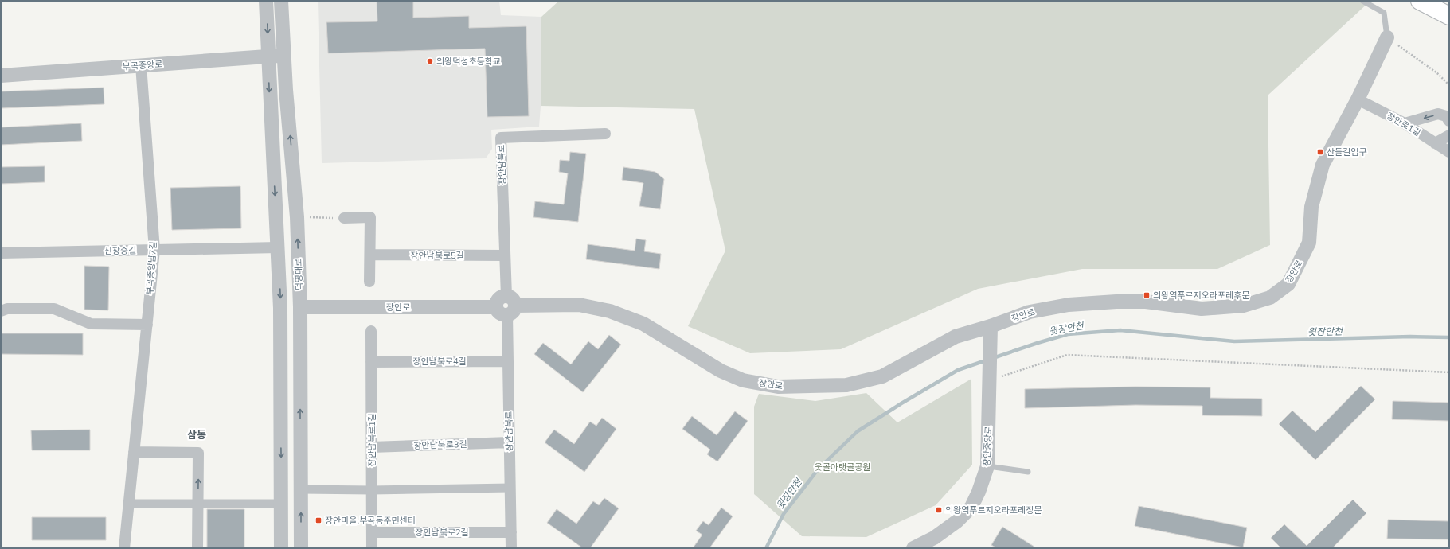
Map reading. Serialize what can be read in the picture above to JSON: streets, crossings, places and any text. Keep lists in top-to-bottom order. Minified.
{"streets":{"street":["부곡중앙로","장안로1길","장안남북로","신장승길","장안남북로5길","부곡중앙남7길","장안로","덕영대로","장안남북로4길","장안남북로1길","장안남북로3길","장안중앙로","장안남북로2길"]},"crossings":[["부곡중앙로","부곡중앙남7길"],["부곡중앙로","덕영대로"],["장안로1길","장안로"],["장안남북로","장안남북로5길"],["장안남북로","장안로"],["장안남북로","장안남북로4길"],["장안남북로","장안남북로3길"],["장안남북로","장안남북로2길"],["신장승길","부곡중앙남7길"],["장안로","덕영대로"],["장안로","장안중앙로"],["장안남북로4길","장안남북로1길"],["장안남북로1길","장안남북로3길"],["장안남북로1길","장안남북로2길"]],"districts":["삼동"],"water":["윗장안천"],"parks":["웃골아랫골공원"],"places":{"other":["의왕덕성초등학교"],"transit":["산들길입구","의왕역푸르지오라포레후문","의왕역푸르지오라포레정문","장안마을.부곡동주민센터"]}}
